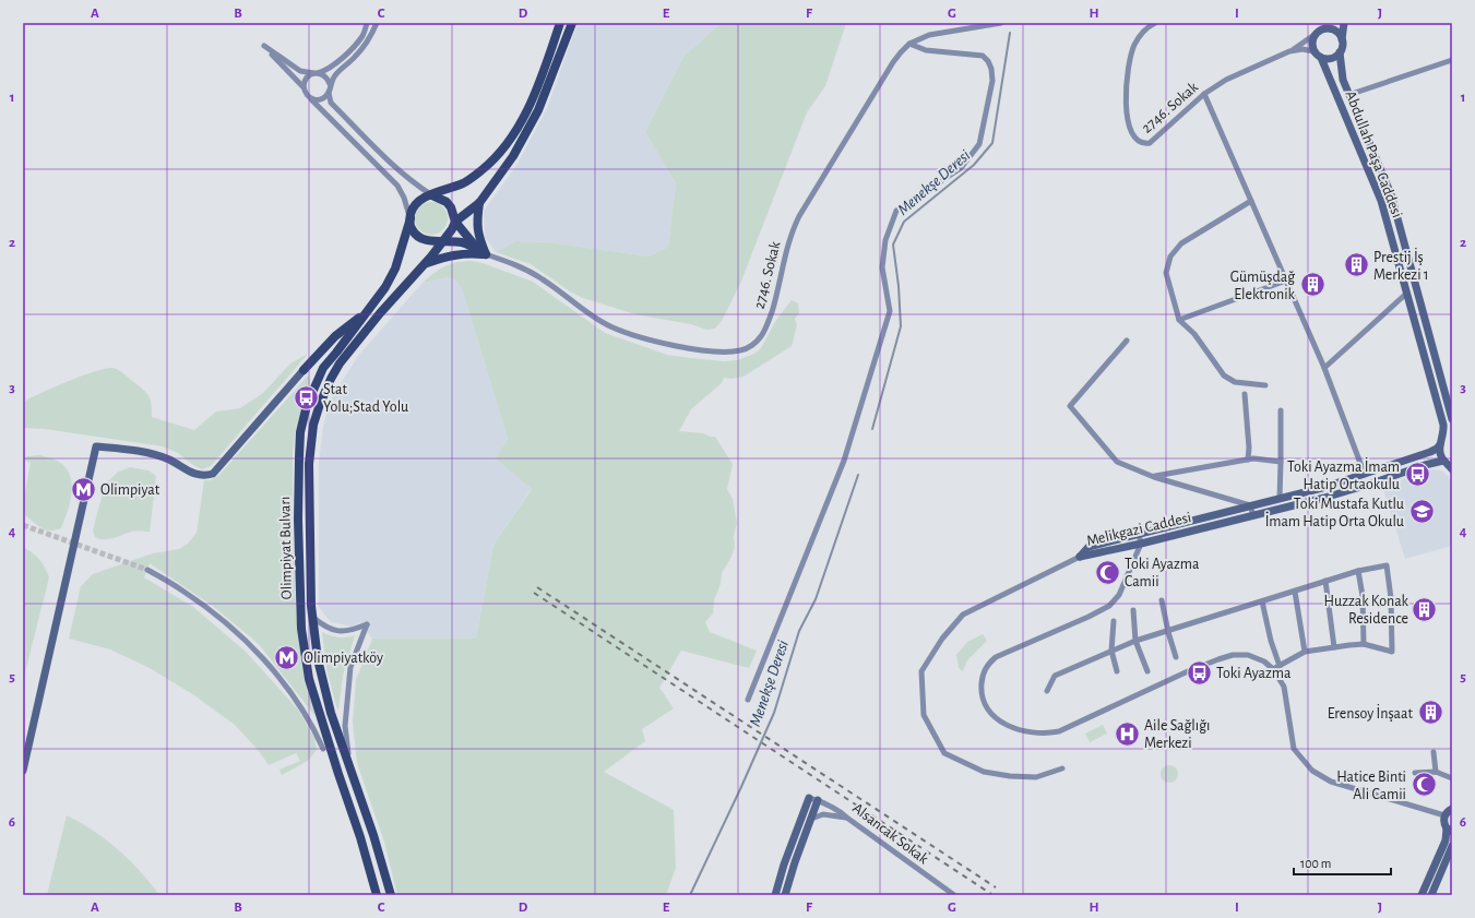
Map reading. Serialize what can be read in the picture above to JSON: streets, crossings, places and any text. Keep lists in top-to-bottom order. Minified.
{"streets":{"main road":["Olimpiyat Bulvarı"],"street":["2746. Sokak","Abdullah Paşa Caddesi","Melikgazi Caddesi","Alsancak Sokak"]},"crossings":[["Abdullah Paşa Caddesi","Melikgazi Caddesi"]],"water":["Menekşe Deresi"],"places":{"building":["Prestij İş Merkezi 1","Gümüşdağ Elektronik","Huzzak Konak Residence","Erensoy İnşaat"],"bus stop":["Stat Yolu;Stad Yolu","Toki Ayazma İmam Hatip Ortaokulu","Toki Ayazma"],"metro station":["Olimpiyat","Olimpiyatköy"],"school or university":["Toki Mustafa Kutlu İmam Hatip Orta Okulu"],"mosque":["Toki Ayazma Camii","Hatice Binti Ali Camii"],"hospital":["Aile Sağlığı Merkezi"]},"scale_bar":"100 m","grid":{"columns":["A","B","C","D","E","F","G","H","I","J"],"rows":["1","2","3","4","5","6"]}}
